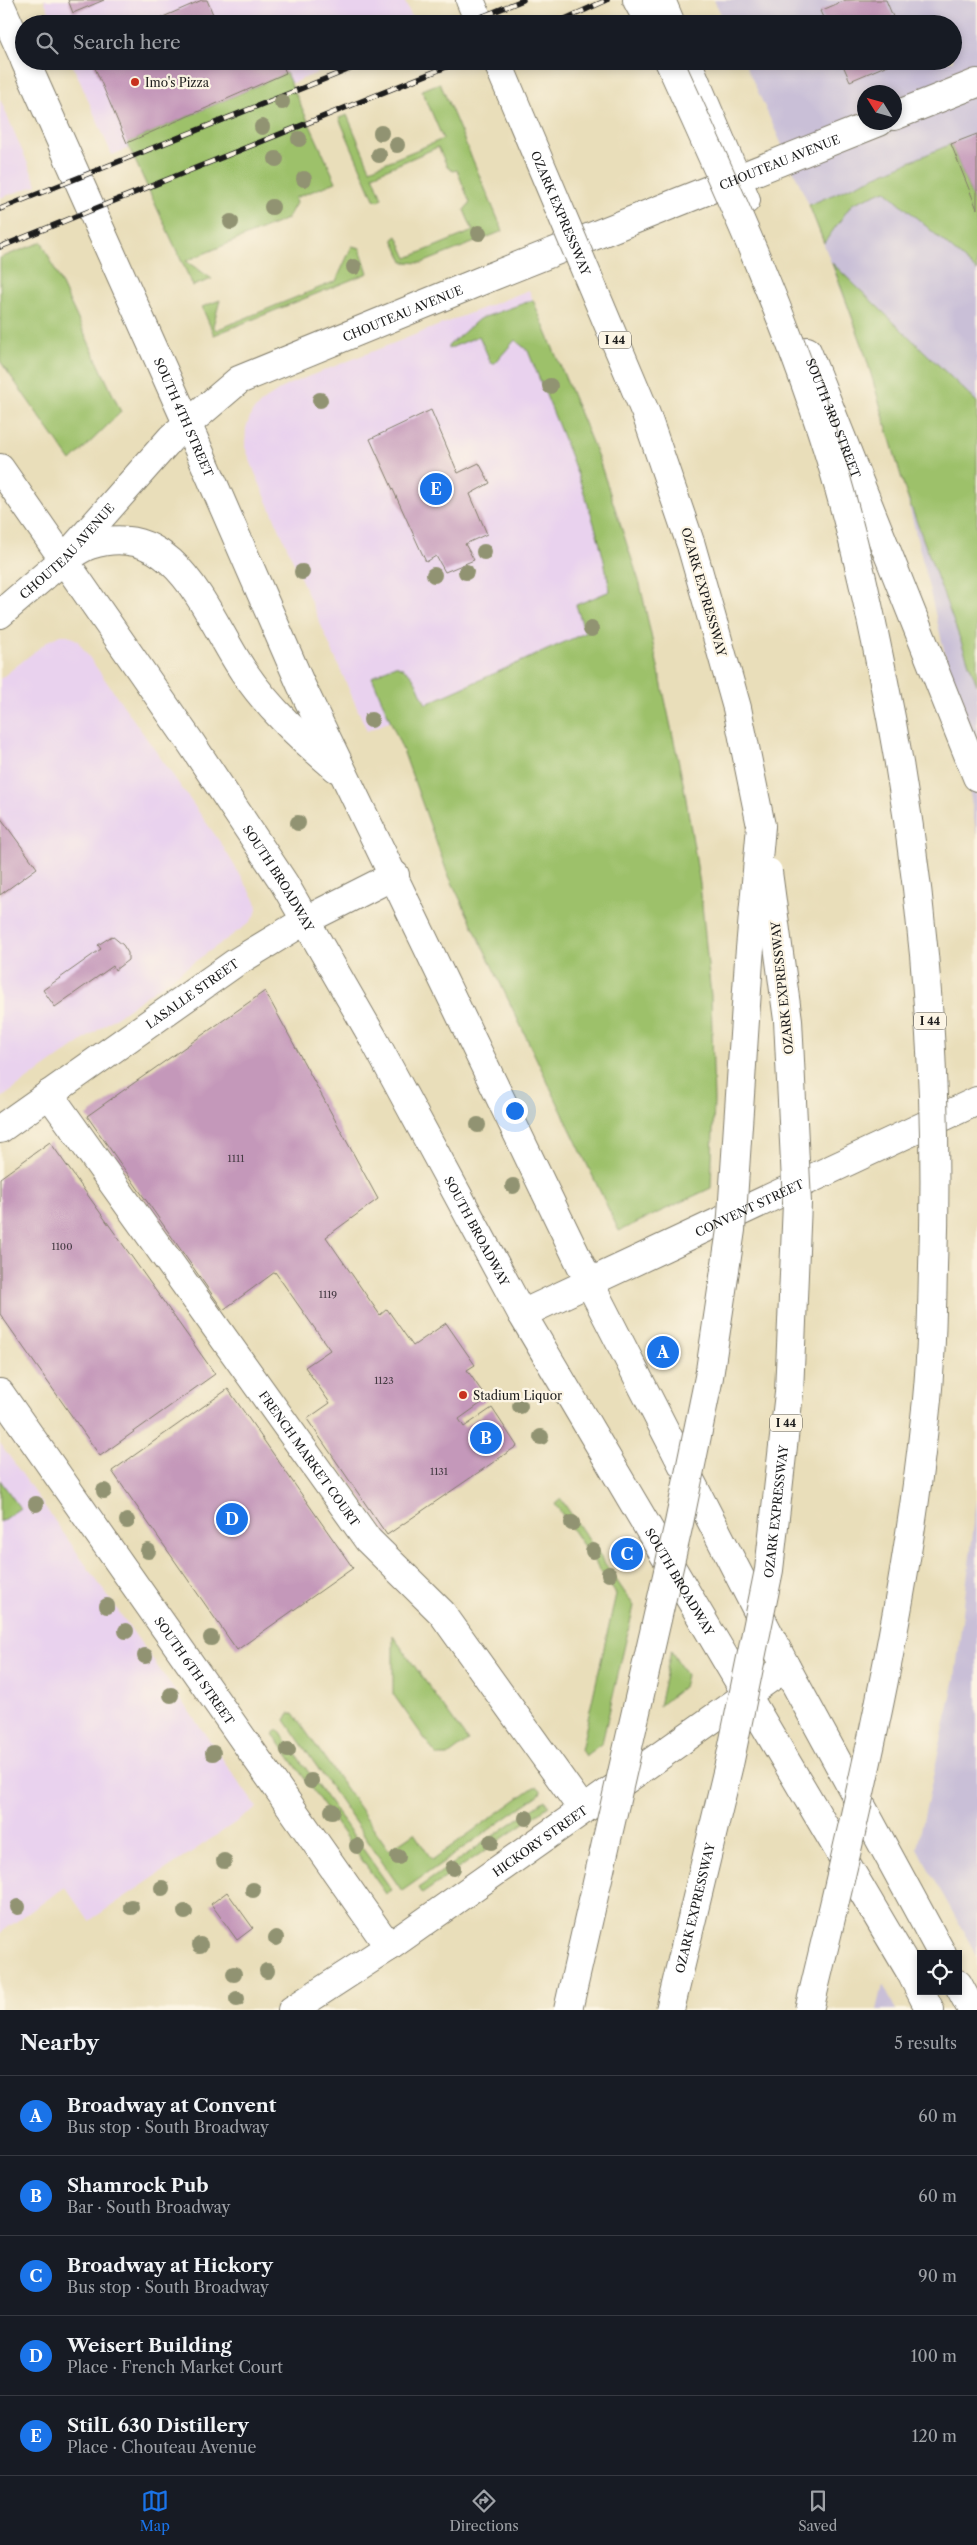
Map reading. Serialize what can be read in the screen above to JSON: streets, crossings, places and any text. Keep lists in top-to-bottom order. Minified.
{"streets":{"main road":["CHOUTEAU AVENUE","OZARK EXPRESSWAY","I 44","SOUTH 4TH STREET","SOUTH 3RD STREET","SOUTH BROADWAY","LASALLE STREET","CONVENT STREET","FRENCH MARKET COURT","SOUTH 6TH STREET","HICKORY STREET"]},"crossings":[["CHOUTEAU AVENUE","SOUTH 4TH STREET"],["CHOUTEAU AVENUE","SOUTH 3RD STREET"],["CHOUTEAU AVENUE","SOUTH BROADWAY"],["SOUTH BROADWAY","LASALLE STREET"],["SOUTH BROADWAY","CONVENT STREET"],["SOUTH BROADWAY","HICKORY STREET"],["LASALLE STREET","FRENCH MARKET COURT"],["FRENCH MARKET COURT","HICKORY STREET"],["SOUTH 6TH STREET","HICKORY STREET"]],"places":["Imo's Pizza","Stadium Liquor"],"house_numbers":["1111","1100","1119","1123","1131"],"north":"top left","page":{"search":"Search here","pins":["E","A","B","D","C"],"heading":["Nearby","5 results"],"list":[{"mark":"A","name":"Broadway at Convent","note":"Bus stop · South Broadway","value":"60 m"},{"mark":"B","name":"Shamrock Pub","note":"Bar · South Broadway","value":"60 m"},{"mark":"C","name":"Broadway at Hickory","note":"Bus stop · South Broadway","value":"90 m"},{"mark":"D","name":"Weisert Building","note":"Place · French Market Court","value":"100 m"},{"mark":"E","name":"StilL 630 Distillery","note":"Place · Chouteau Avenue","value":"120 m"}],"nav":["Map","Directions","Saved"]}}
